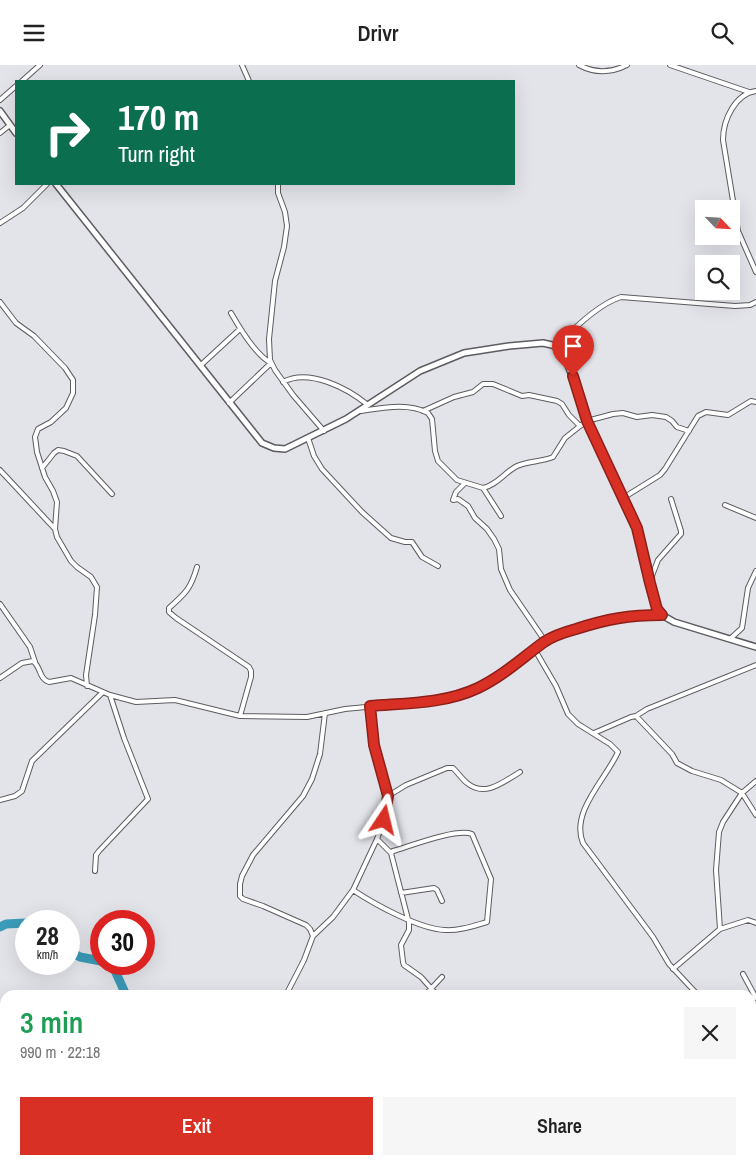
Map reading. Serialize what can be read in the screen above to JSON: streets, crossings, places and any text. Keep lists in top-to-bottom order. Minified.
{"north":"bottom right","page":{"header":"Drivr","turn":["170 m","Turn right"],"speed":"28 km/h","limit":"30","heading":["3 min","990 m · 22:18"],"buttons":["Exit","Share"]}}
